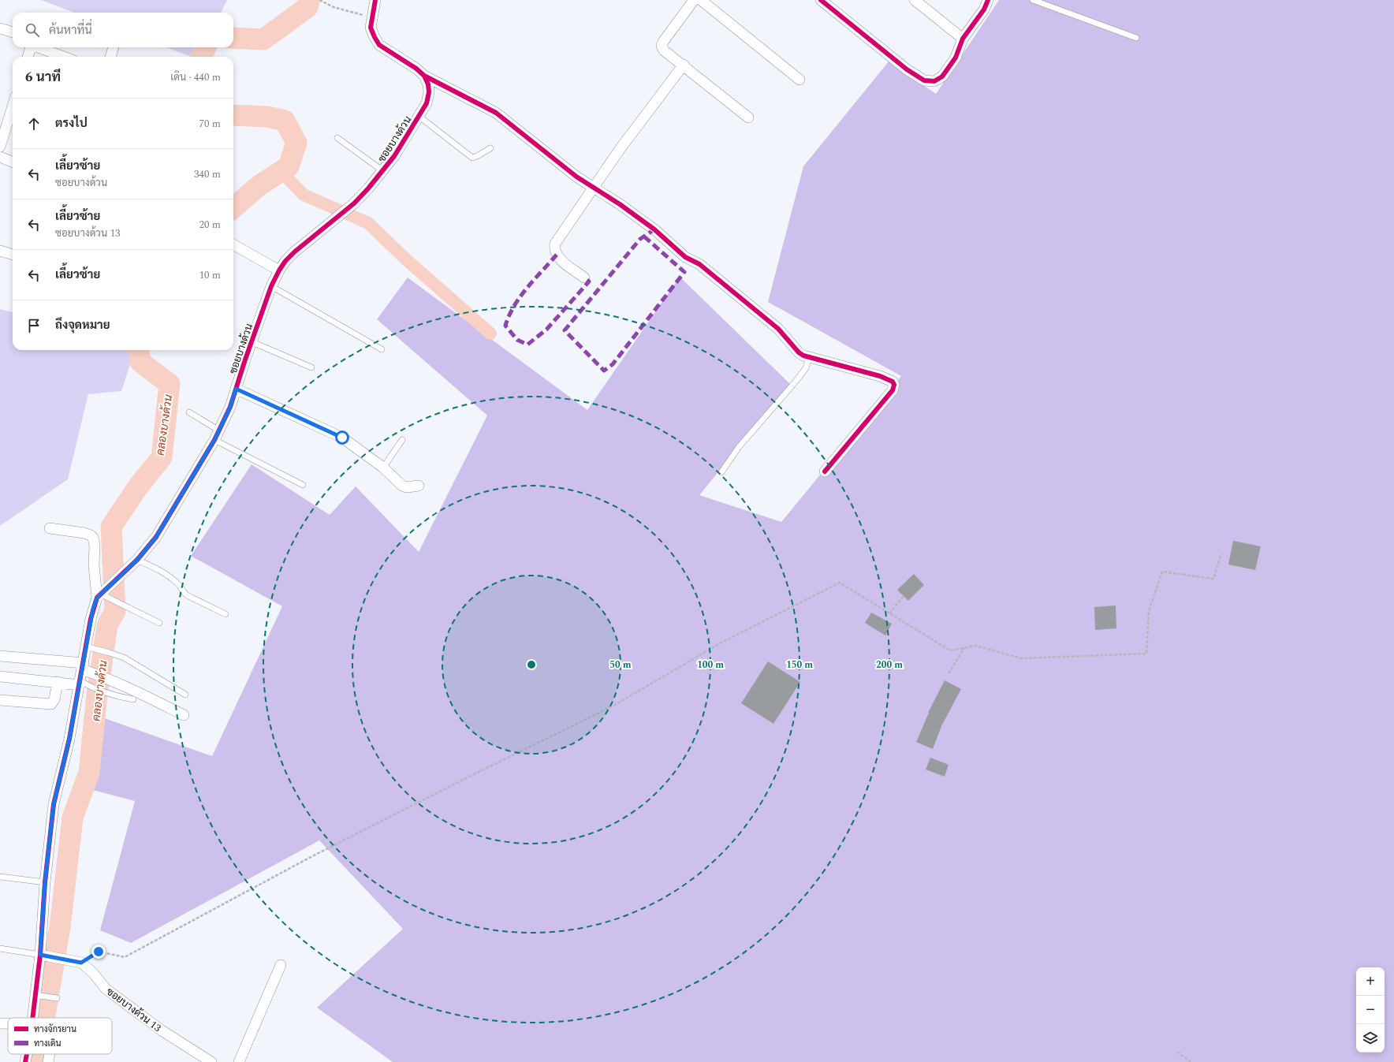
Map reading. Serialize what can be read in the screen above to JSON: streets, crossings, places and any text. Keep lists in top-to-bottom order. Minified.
{"streets":{"street":["ซอยบางด้วน","ซอยบางด้วน 13"]},"water":["คลองบางด้วน"],"legend":["ทางจักรยาน","ทางเดิน"],"page":{"search":"ค้นหาที่นี่","heading":["6 นาที","เดิน · 440 m"],"list":[["ตรงไป","70 m"],["เลี้ยวซ้าย","ซอยบางด้วน","340 m"],["เลี้ยวซ้าย","ซอยบางด้วน 13","20 m"],["เลี้ยวซ้าย","10 m"],"ถึงจุดหมาย"],"map_buttons":["+","−"]},"rings":["50 m","100 m","150 m","200 m"]}
